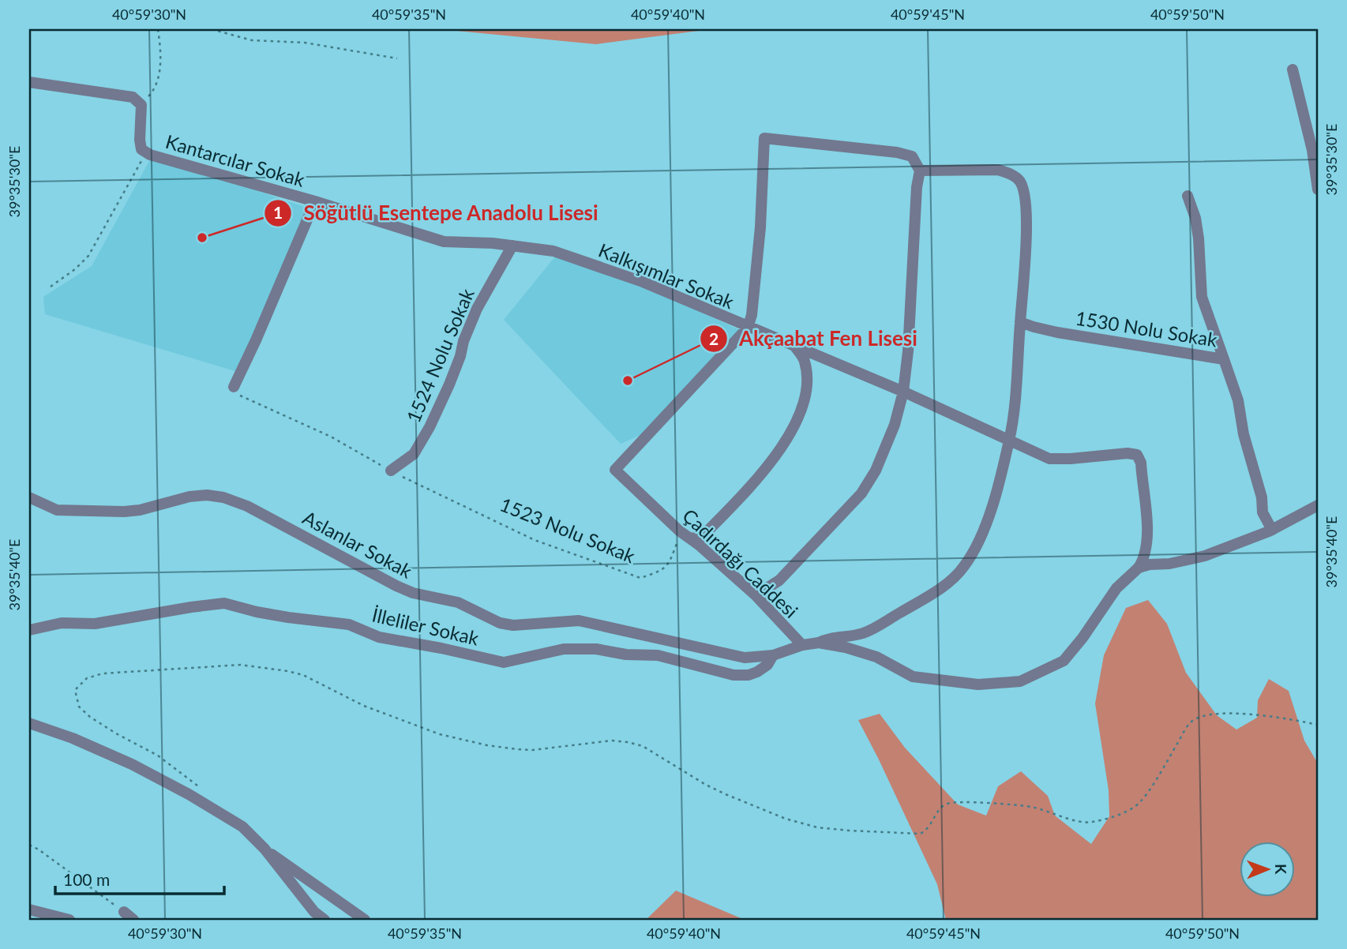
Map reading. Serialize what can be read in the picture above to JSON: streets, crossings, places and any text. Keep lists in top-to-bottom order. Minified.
{"streets":{"street":["Kantarcılar Sokak","Kalkışımlar Sokak","1530 Nolu Sokak","1524 Nolu Sokak","Aslanlar Sokak","Çadırdağı Caddesi","İlleliler Sokak"],"path":["1523 Nolu Sokak"]},"crossings":[["Kantarcılar Sokak","Kalkışımlar Sokak"],["Kalkışımlar Sokak","1524 Nolu Sokak"],["Kalkışımlar Sokak","Çadırdağı Caddesi"],["1524 Nolu Sokak","1523 Nolu Sokak"],["1523 Nolu Sokak","Çadırdağı Caddesi"],["Aslanlar Sokak","Çadırdağı Caddesi"],["Aslanlar Sokak","İlleliler Sokak"]],"places":["Söğütlü Esentepe Anadolu Lisesi","Akçaabat Fen Lisesi"],"scale_bar":"100 m","north":"right","coordinates":["40°59'30\"N","40°59'35\"N","40°59'40\"N","40°59'45\"N","40°59'50\"N","39°35'30\"E","39°35'40\"E"]}
